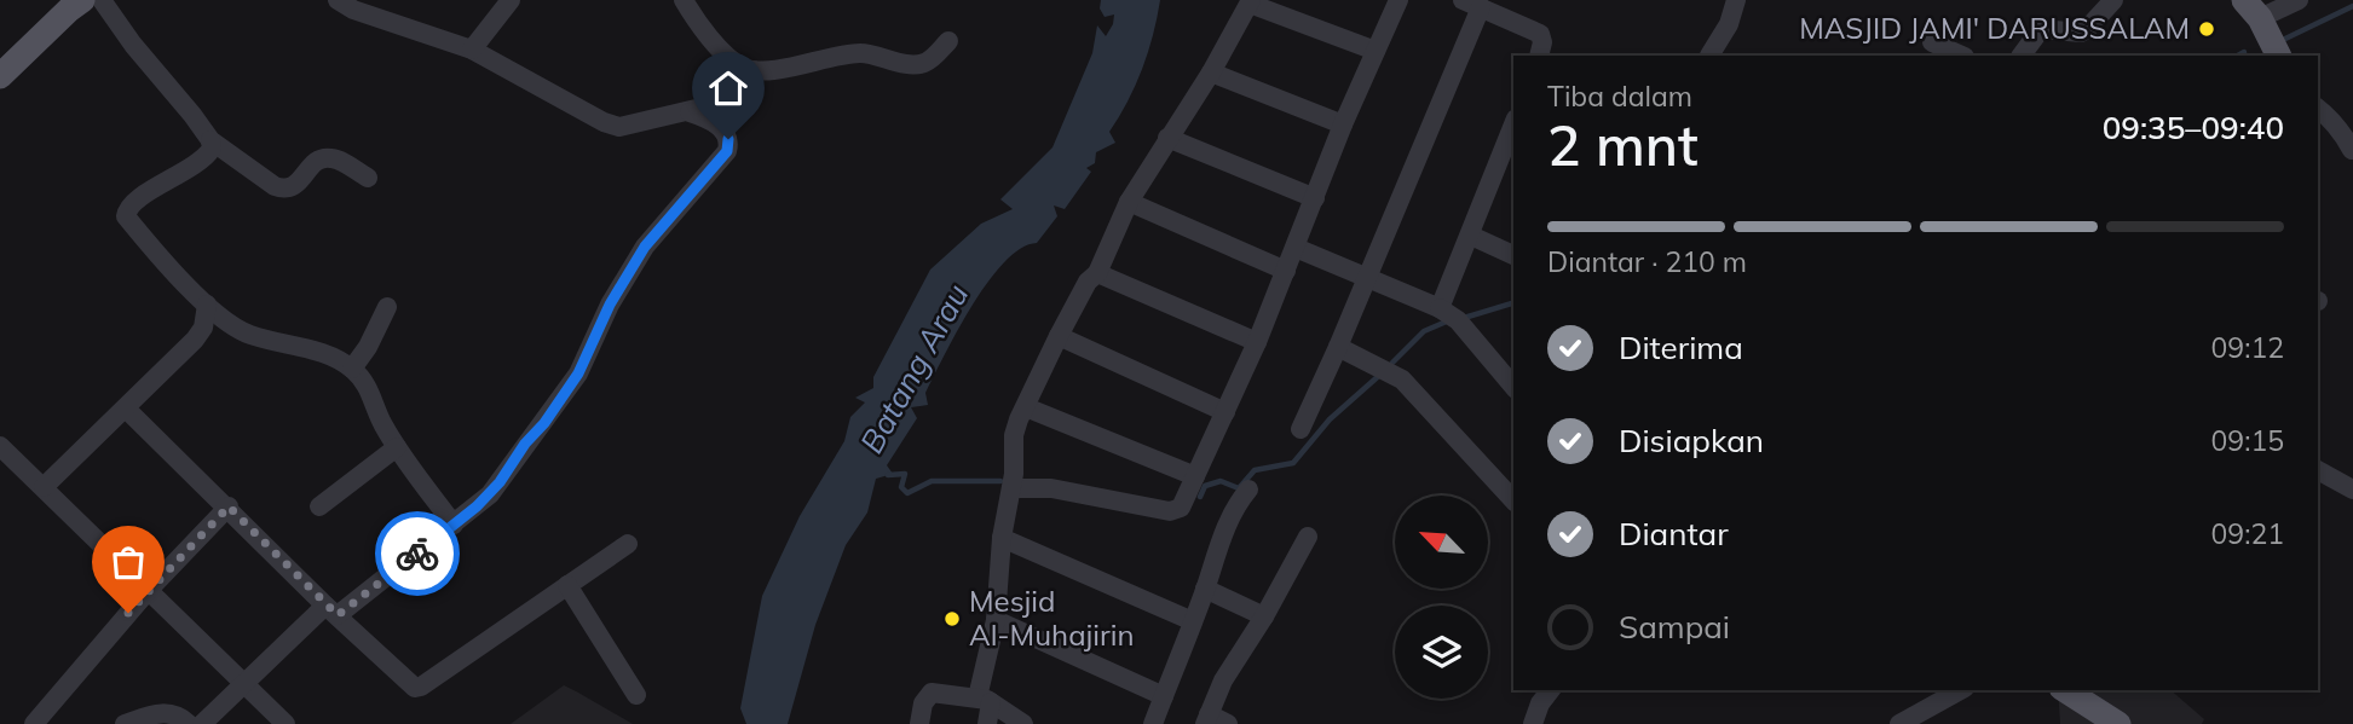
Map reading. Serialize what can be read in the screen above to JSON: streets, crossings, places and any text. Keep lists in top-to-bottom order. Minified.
{"water":["Batang Arau"],"places":["MASJID JAMI' DARUSSALAM","Mesjid Al-Muhajirin"],"north":"top left","page":{"heading":["2 mnt","Tiba dalam","09:35–09:40"],"bar":"Diantar · 210 m","list":[["Diterima","09:12"],["Disiapkan","09:15"],["Diantar","09:21"],"Sampai"]}}
